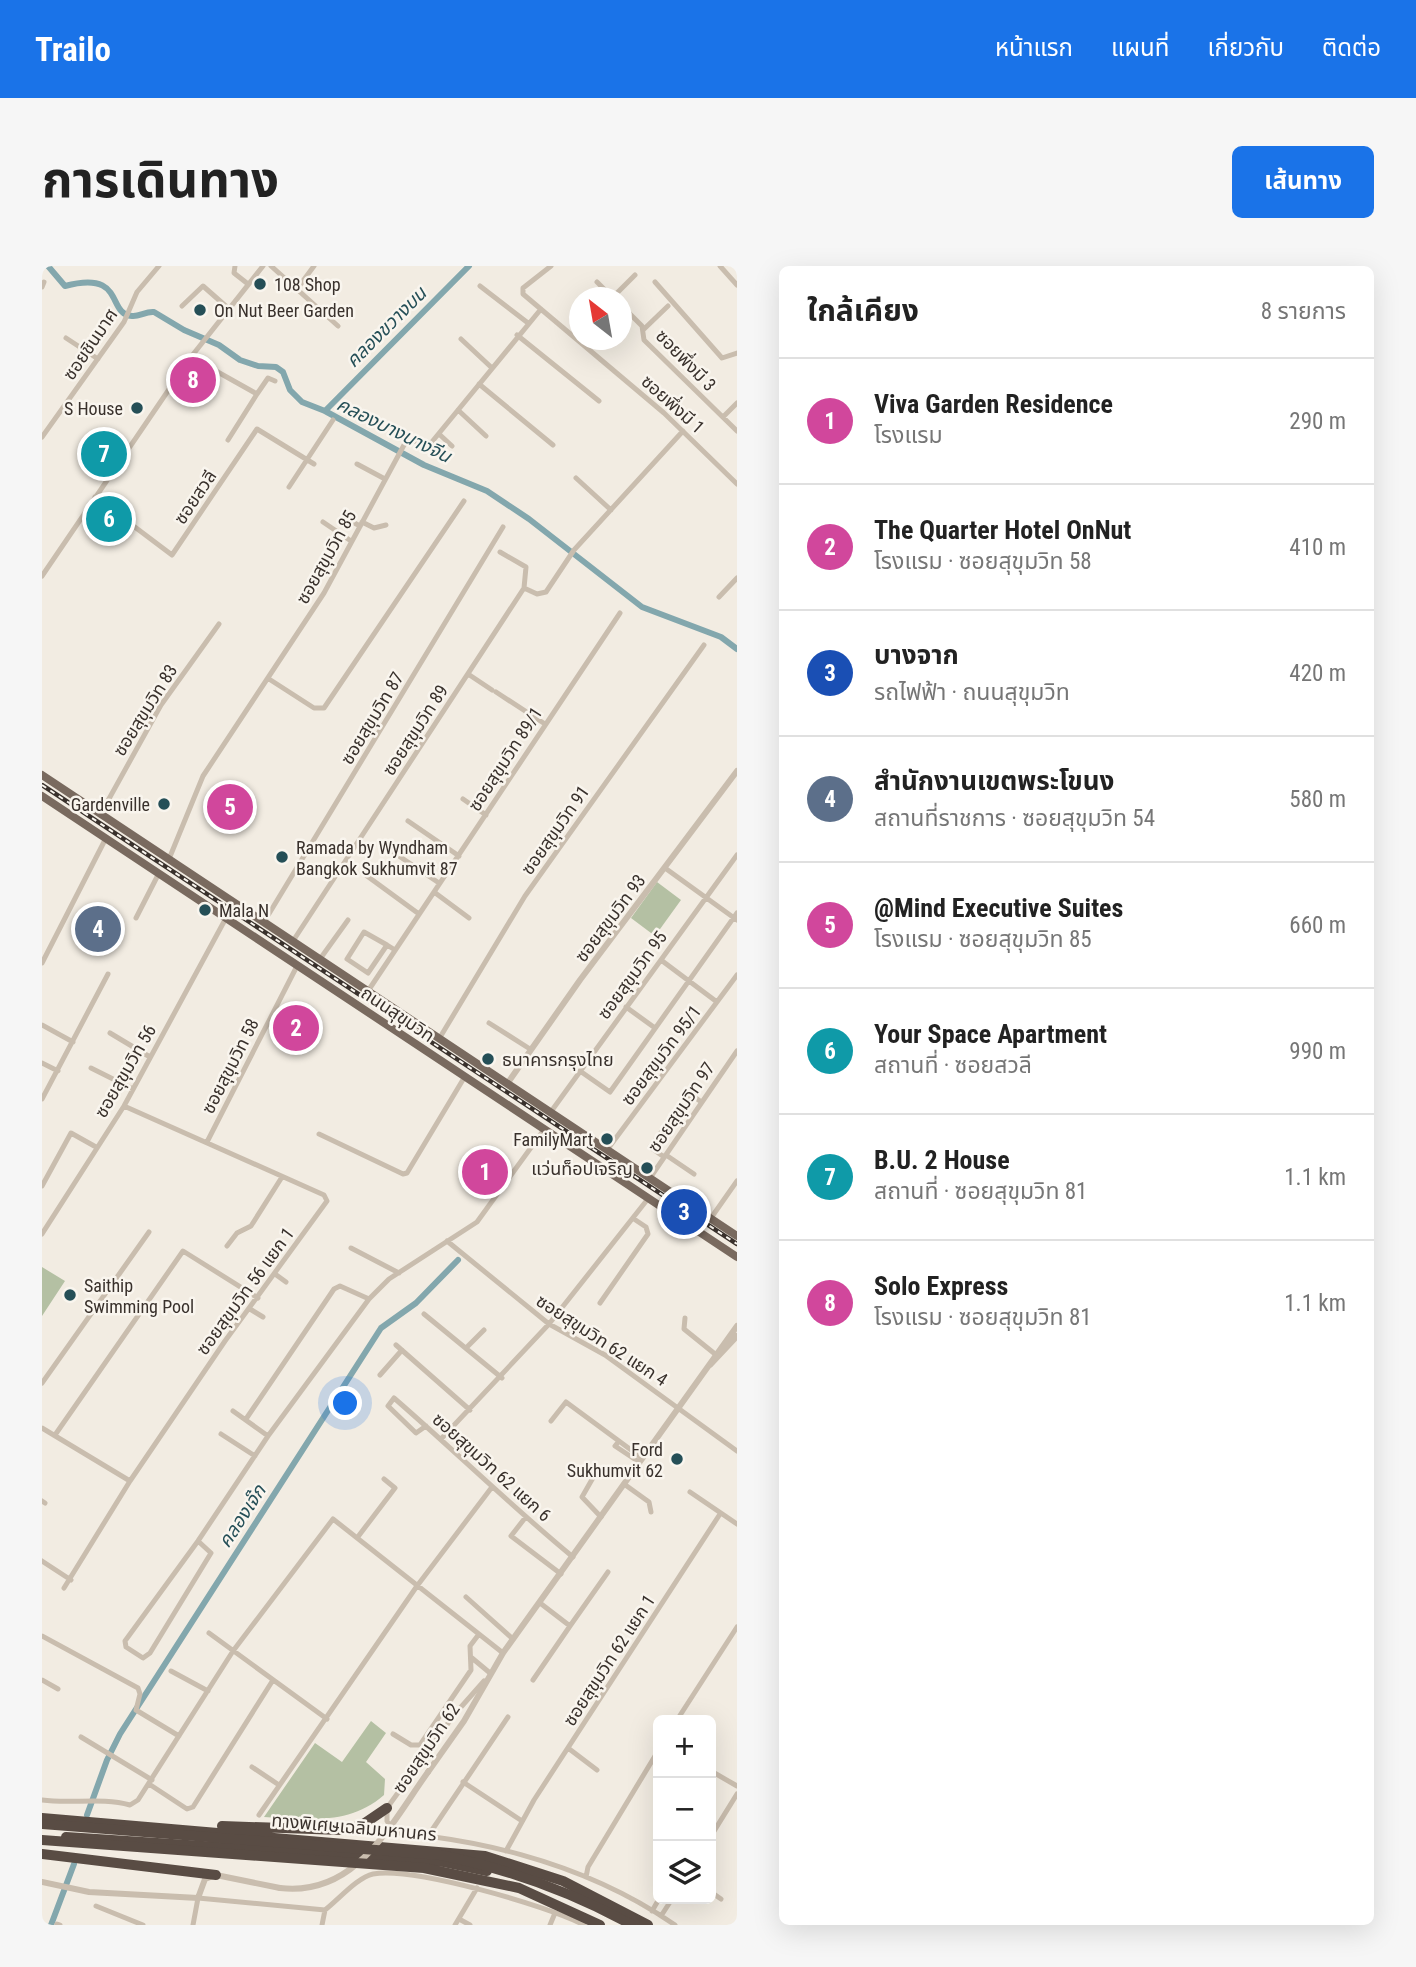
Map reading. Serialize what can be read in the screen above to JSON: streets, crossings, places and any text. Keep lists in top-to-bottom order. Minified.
{"streets":{"highway":["ทางพิเศษเฉลิมมหานคร"],"main road":["ถนนสุขุมวิท"],"street":["ซอยชินมาศ","ซอยพึ่งมี 3","ซอยพึ่งมี 1","ซอยสวลี","ซอยสุขุมวิท 85","ซอยสุขุมวิท 83","ซอยสุขุมวิท 87","ซอยสุขุมวิท 89","ซอยสุขุมวิท 89/1","ซอยสุขุมวิท 91","ซอยสุขุมวิท 93","ซอยสุขุมวิท 95","ซอยสุขุมวิท 95/1","ซอยสุขุมวิท 58","ซอยสุขุมวิท 56","ซอยสุขุมวิท 97","ซอยสุขุมวิท 56 แยก 1","ซอยสุขุมวิท 62 แยก 4","ซอยสุขุมวิท 62 แยก 6","ซอยสุขุมวิท 62 แยก 1","ซอยสุขุมวิท 62"]},"crossings":[["ซอยสุขุมวิท 85","ถนนสุขุมวิท"],["ซอยสุขุมวิท 83","ถนนสุขุมวิท"],["ซอยสุขุมวิท 87","ถนนสุขุมวิท"],["ซอยสุขุมวิท 89","ถนนสุขุมวิท"],["ซอยสุขุมวิท 89/1","ถนนสุขุมวิท"],["ซอยสุขุมวิท 91","ถนนสุขุมวิท"],["ซอยสุขุมวิท 93","ถนนสุขุมวิท"],["ซอยสุขุมวิท 95","ถนนสุขุมวิท"],["ถนนสุขุมวิท","ซอยสุขุมวิท 95/1"],["ถนนสุขุมวิท","ซอยสุขุมวิท 58"],["ถนนสุขุมวิท","ซอยสุขุมวิท 56"],["ถนนสุขุมวิท","ซอยสุขุมวิท 97"],["ซอยสุขุมวิท 58","ซอยสุขุมวิท 56 แยก 1"],["ซอยสุขุมวิท 56","ซอยสุขุมวิท 56 แยก 1"],["ซอยสุขุมวิท 62 แยก 4","ซอยสุขุมวิท 62"],["ซอยสุขุมวิท 62 แยก 6","ซอยสุขุมวิท 62"]],"water":["คลองขวางบน","คลองบางนางจีน","คลองเจ๊ก"],"places":["108 Shop","On Nut Beer Garden","S House","Gardenville","Ramada by Wyndham Bangkok Sukhumvit 87","Mala N","ธนาคารกรุงไทย","FamilyMart","แว่นท็อปเจริญ","Saithip Swimming Pool","Ford Sukhumvit 62"],"north":"top left","page":{"header":"Trailo","nav":["หน้าแรก","แผนที่","เกี่ยวกับ","ติดต่อ"],"title":"การเดินทาง","buttons":"เส้นทาง","heading":["ใกล้เคียง","8 รายการ"],"pins":["8","7","6","5","4","2","1","3"],"list":[{"mark":"1","name":"Viva Garden Residence","note":"โรงแรม","value":"290 m"},{"mark":"2","name":"The Quarter Hotel OnNut","note":"โรงแรม · ซอยสุขุมวิท 58","value":"410 m"},{"mark":"3","name":"บางจาก","note":"รถไฟฟ้า · ถนนสุขุมวิท","value":"420 m"},{"mark":"4","name":"สำนักงานเขตพระโขนง","note":"สถานที่ราชการ · ซอยสุขุมวิท 54","value":"580 m"},{"mark":"5","name":"@Mind Executive Suites","note":"โรงแรม · ซอยสุขุมวิท 85","value":"660 m"},{"mark":"6","name":"Your Space Apartment","note":"สถานที่ · ซอยสวลี","value":"990 m"},{"mark":"7","name":"B.U. 2 House","note":"สถานที่ · ซอยสุขุมวิท 81","value":"1.1 km"},{"mark":"8","name":"Solo Express","note":"โรงแรม · ซอยสุขุมวิท 81","value":"1.1 km"}],"map_buttons":["+","−"]}}
